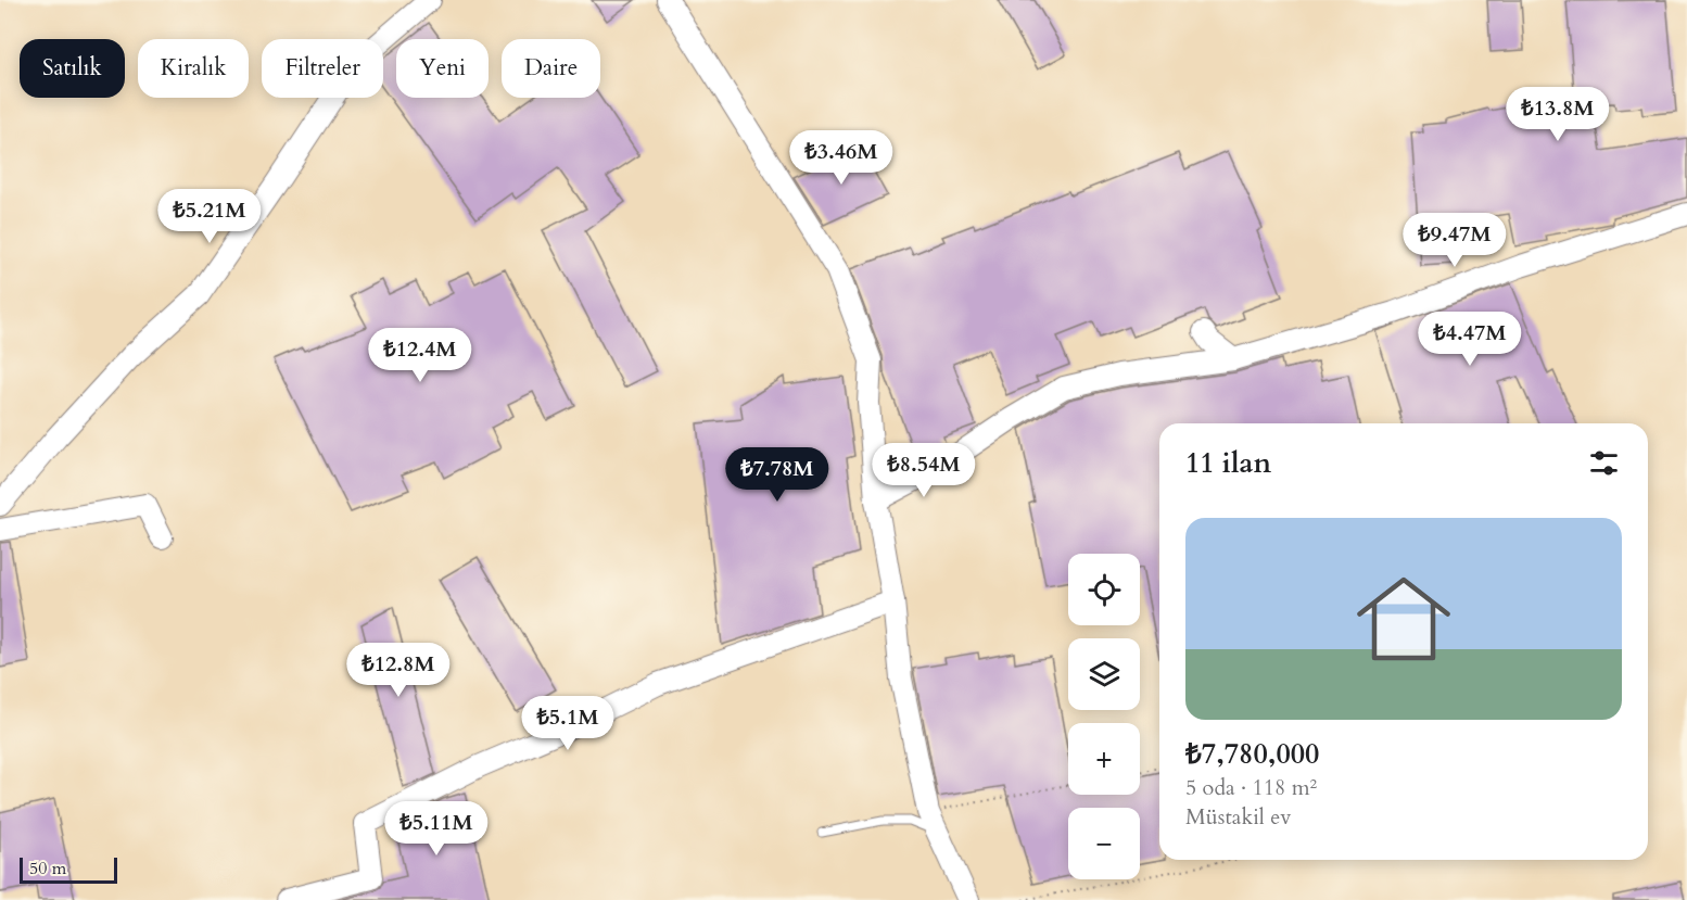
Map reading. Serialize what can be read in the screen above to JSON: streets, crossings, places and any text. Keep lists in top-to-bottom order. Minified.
{"scale_bar":"50 m","page":{"chip":["Satılık","Kiralık","Filtreler","Yeni","Daire"],"price":["₺13.8M","₺3.46M","₺5.21M","₺9.47M","₺4.47M","₺12.4M","₺8.54M","₺7.78M","₺12.8M","₺5.1M","₺5.11M"],"heading":"11 ilan","list":[{"name":"₺7,780,000","note":"5 oda · 118 m² · Müstakil ev"}],"map_buttons":["+","−"],"scale":"50 m"}}
